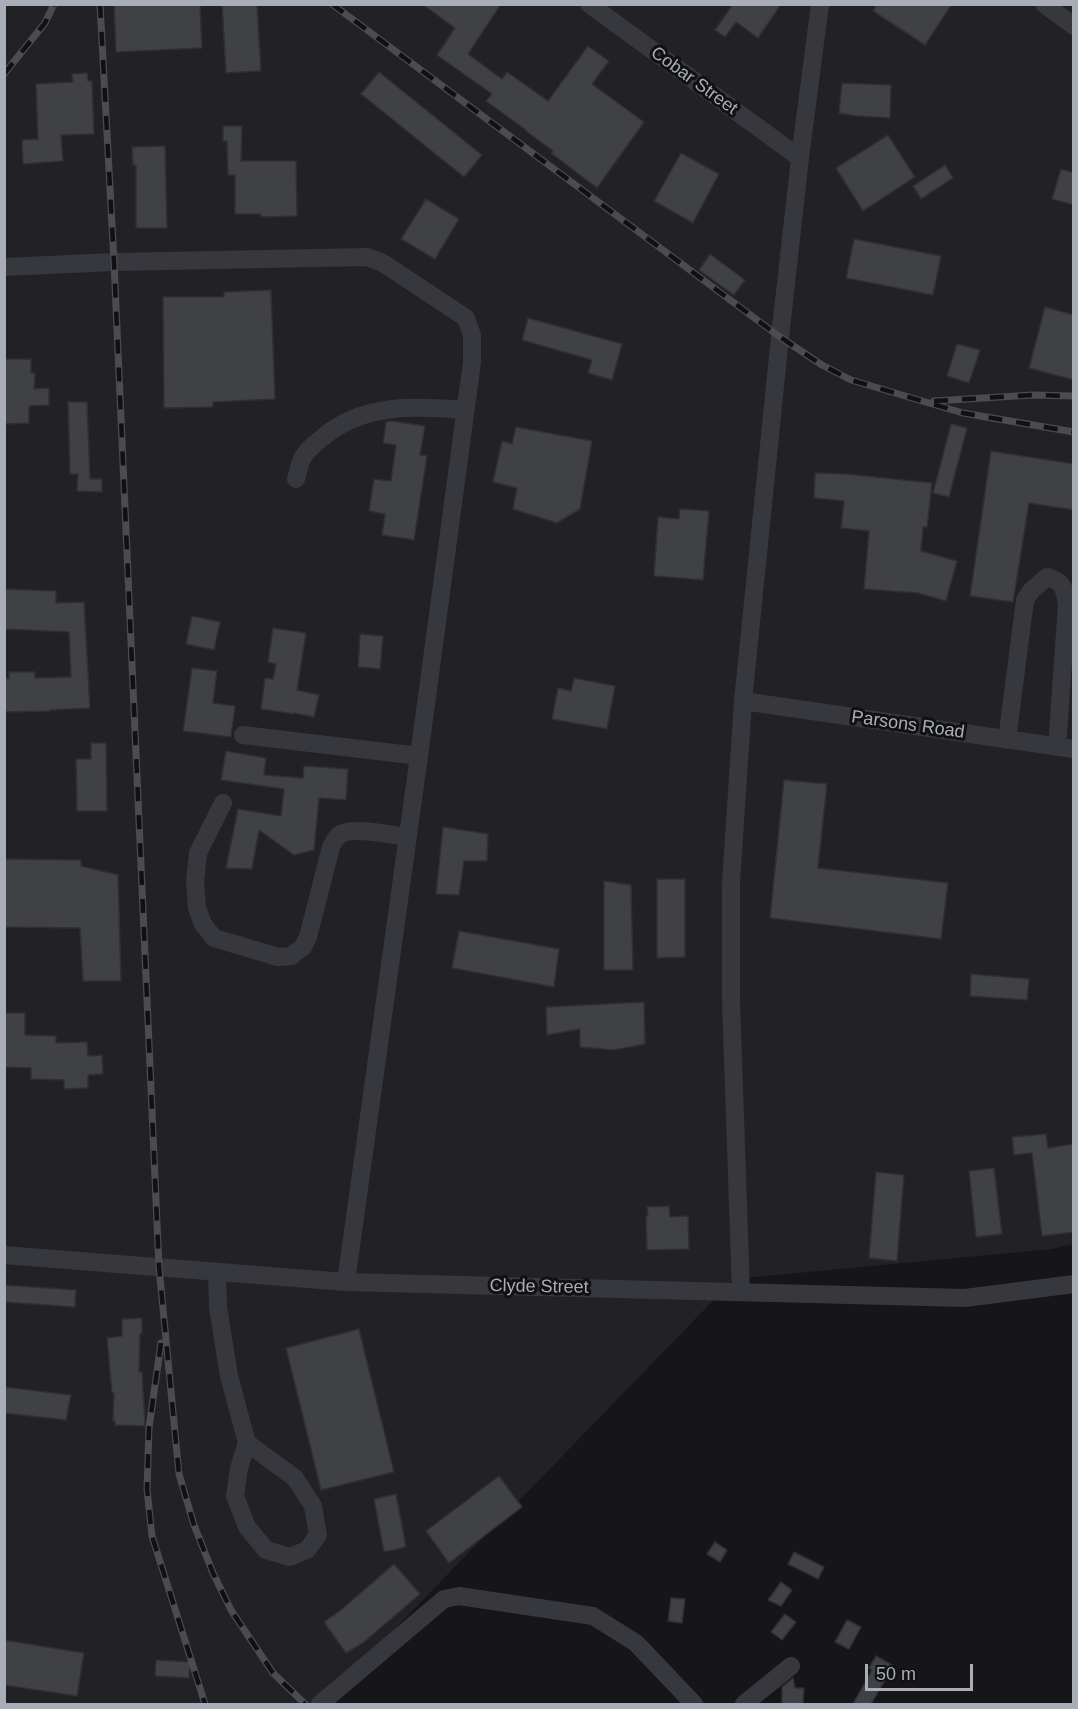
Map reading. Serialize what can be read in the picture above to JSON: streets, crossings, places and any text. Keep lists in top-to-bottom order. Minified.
{"streets":{"street":["Cobar Street","Parsons Road","Clyde Street"]},"scale_bar":"50 m"}
